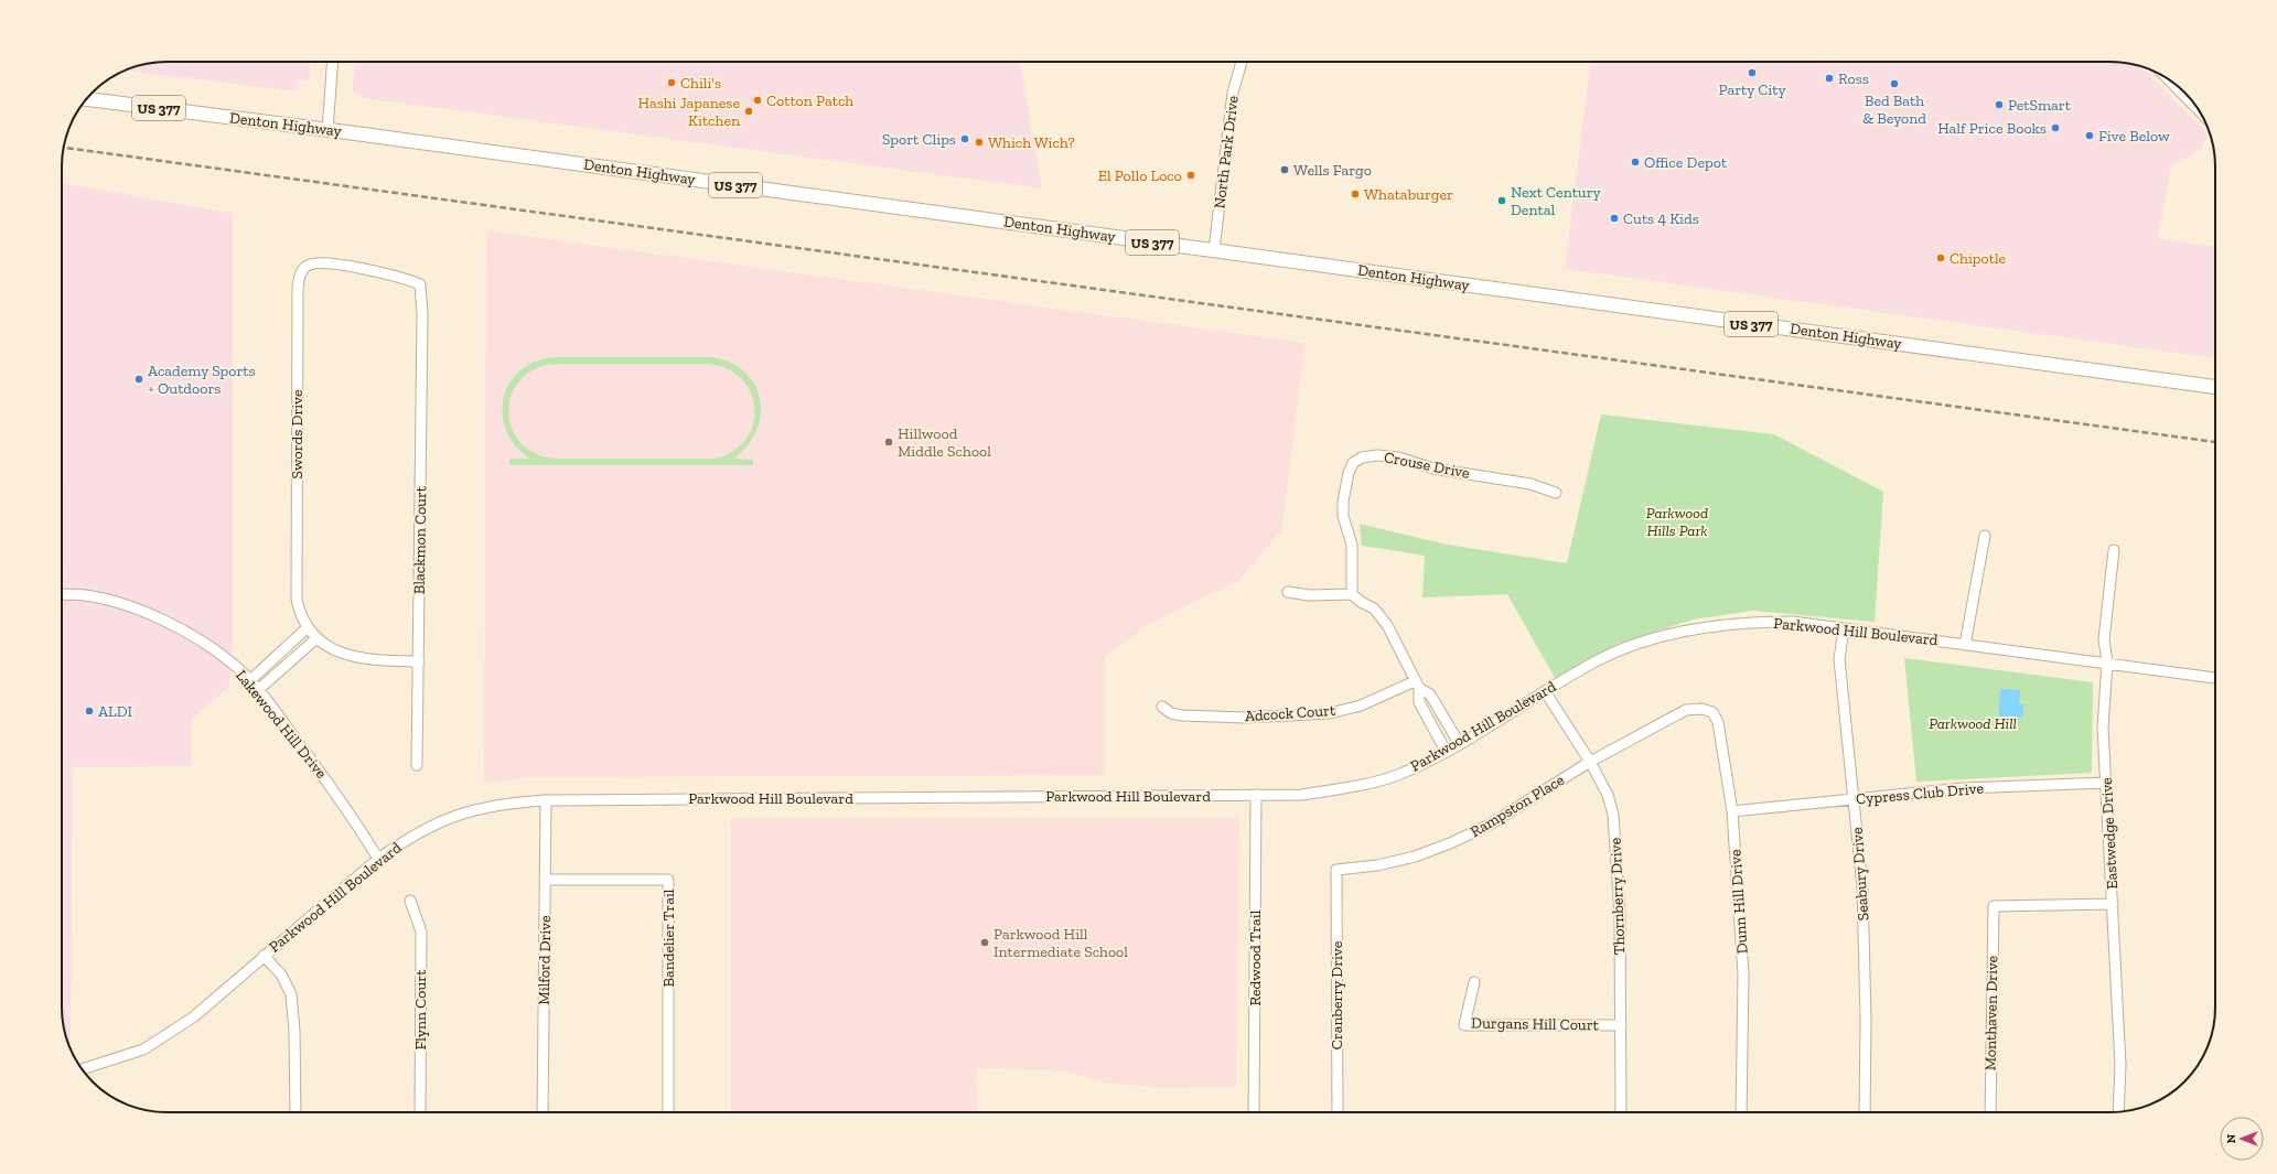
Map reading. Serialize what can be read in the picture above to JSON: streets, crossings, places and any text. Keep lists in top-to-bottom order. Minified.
{"streets":{"main road":["US 377","Denton Highway"],"street":["North Park Drive","Swords Drive","Crouse Drive","Blackmon Court","Parkwood Hill Boulevard","Adcock Court","Lakewood Hill Drive","Cypress Club Drive","Rampston Place","Eastwedge Drive","Seabury Drive","Thornberry Drive","Dunn Hill Drive","Bandelier Trail","Redwood Trail","Milford Drive","Cranberry Drive","Flynn Court","Monthaven Drive","Durgans Hill Court"]},"crossings":[["Denton Highway","North Park Drive"],["Swords Drive","Blackmon Court"],["Parkwood Hill Boulevard","Lakewood Hill Drive"],["Parkwood Hill Boulevard","Eastwedge Drive"],["Parkwood Hill Boulevard","Seabury Drive"],["Parkwood Hill Boulevard","Thornberry Drive"],["Parkwood Hill Boulevard","Redwood Trail"],["Parkwood Hill Boulevard","Milford Drive"],["Cypress Club Drive","Eastwedge Drive"],["Cypress Club Drive","Seabury Drive"],["Cypress Club Drive","Dunn Hill Drive"],["Rampston Place","Thornberry Drive"],["Rampston Place","Dunn Hill Drive"],["Rampston Place","Cranberry Drive"],["Eastwedge Drive","Monthaven Drive"],["Thornberry Drive","Durgans Hill Court"],["Bandelier Trail","Milford Drive"]],"parks":["Parkwood Hills Park","Parkwood Hill"],"places":["Party City","Ross","Chili's","Bed Bath & Beyond","Cotton Patch","PetSmart","Hashi Japanese Kitchen","Half Price Books","Five Below","Sport Clips","Which Wich?","Office Depot","Wells Fargo","El Pollo Loco","Whataburger","Next Century Dental","Cuts 4 Kids","Chipotle","Academy Sports + Outdoors","Hillwood Middle School","ALDI","Parkwood Hill Intermediate School"],"north":"left"}
